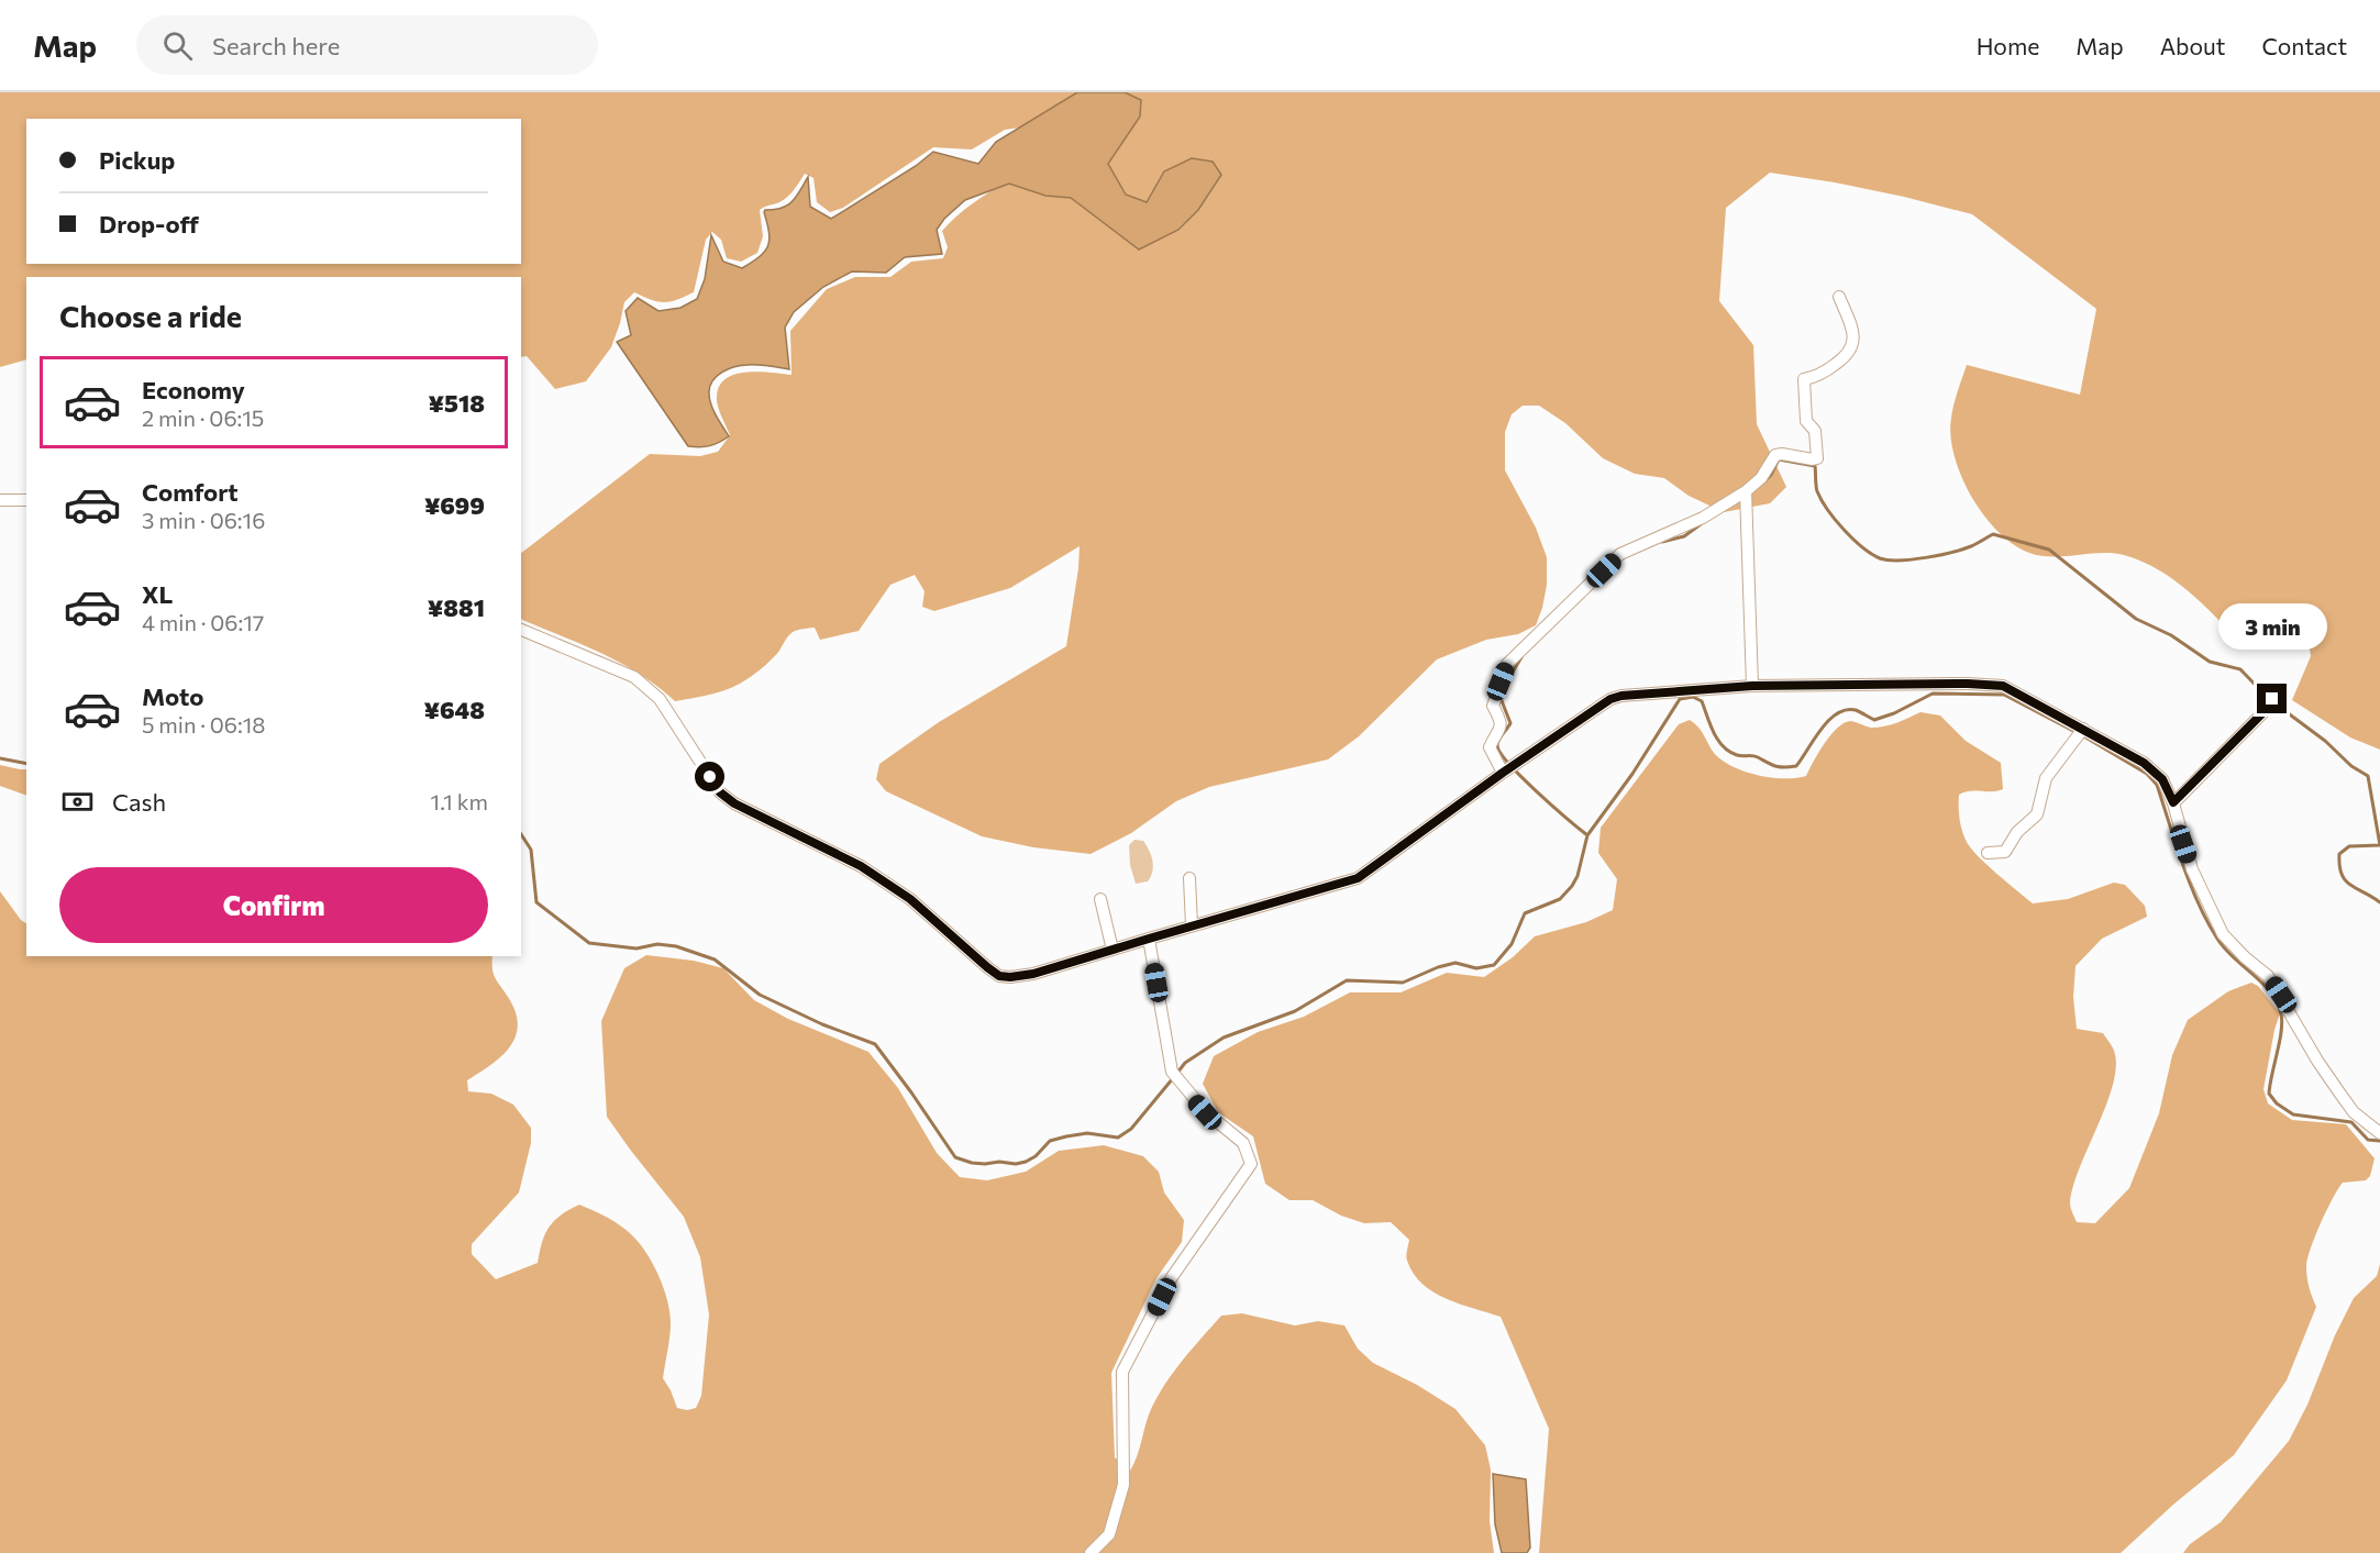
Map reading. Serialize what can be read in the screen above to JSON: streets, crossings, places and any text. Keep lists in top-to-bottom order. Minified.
{"page":{"header":"Map","search":"Search here","nav":["Home","Map","About","Contact"],"banner":["Pickup","Drop-off"],"heading":"Choose a ride","list":[{"name":"Economy","note":"2 min · 06:15","value":"¥518"},{"name":"Comfort","note":"3 min · 06:16","value":"¥699"},{"name":"XL","note":"4 min · 06:17","value":"¥881"},{"name":"Moto","note":"5 min · 06:18","value":"¥648"}],"bubble":"3 min","pay":["Cash","1.1 km"],"buttons":"Confirm"}}
